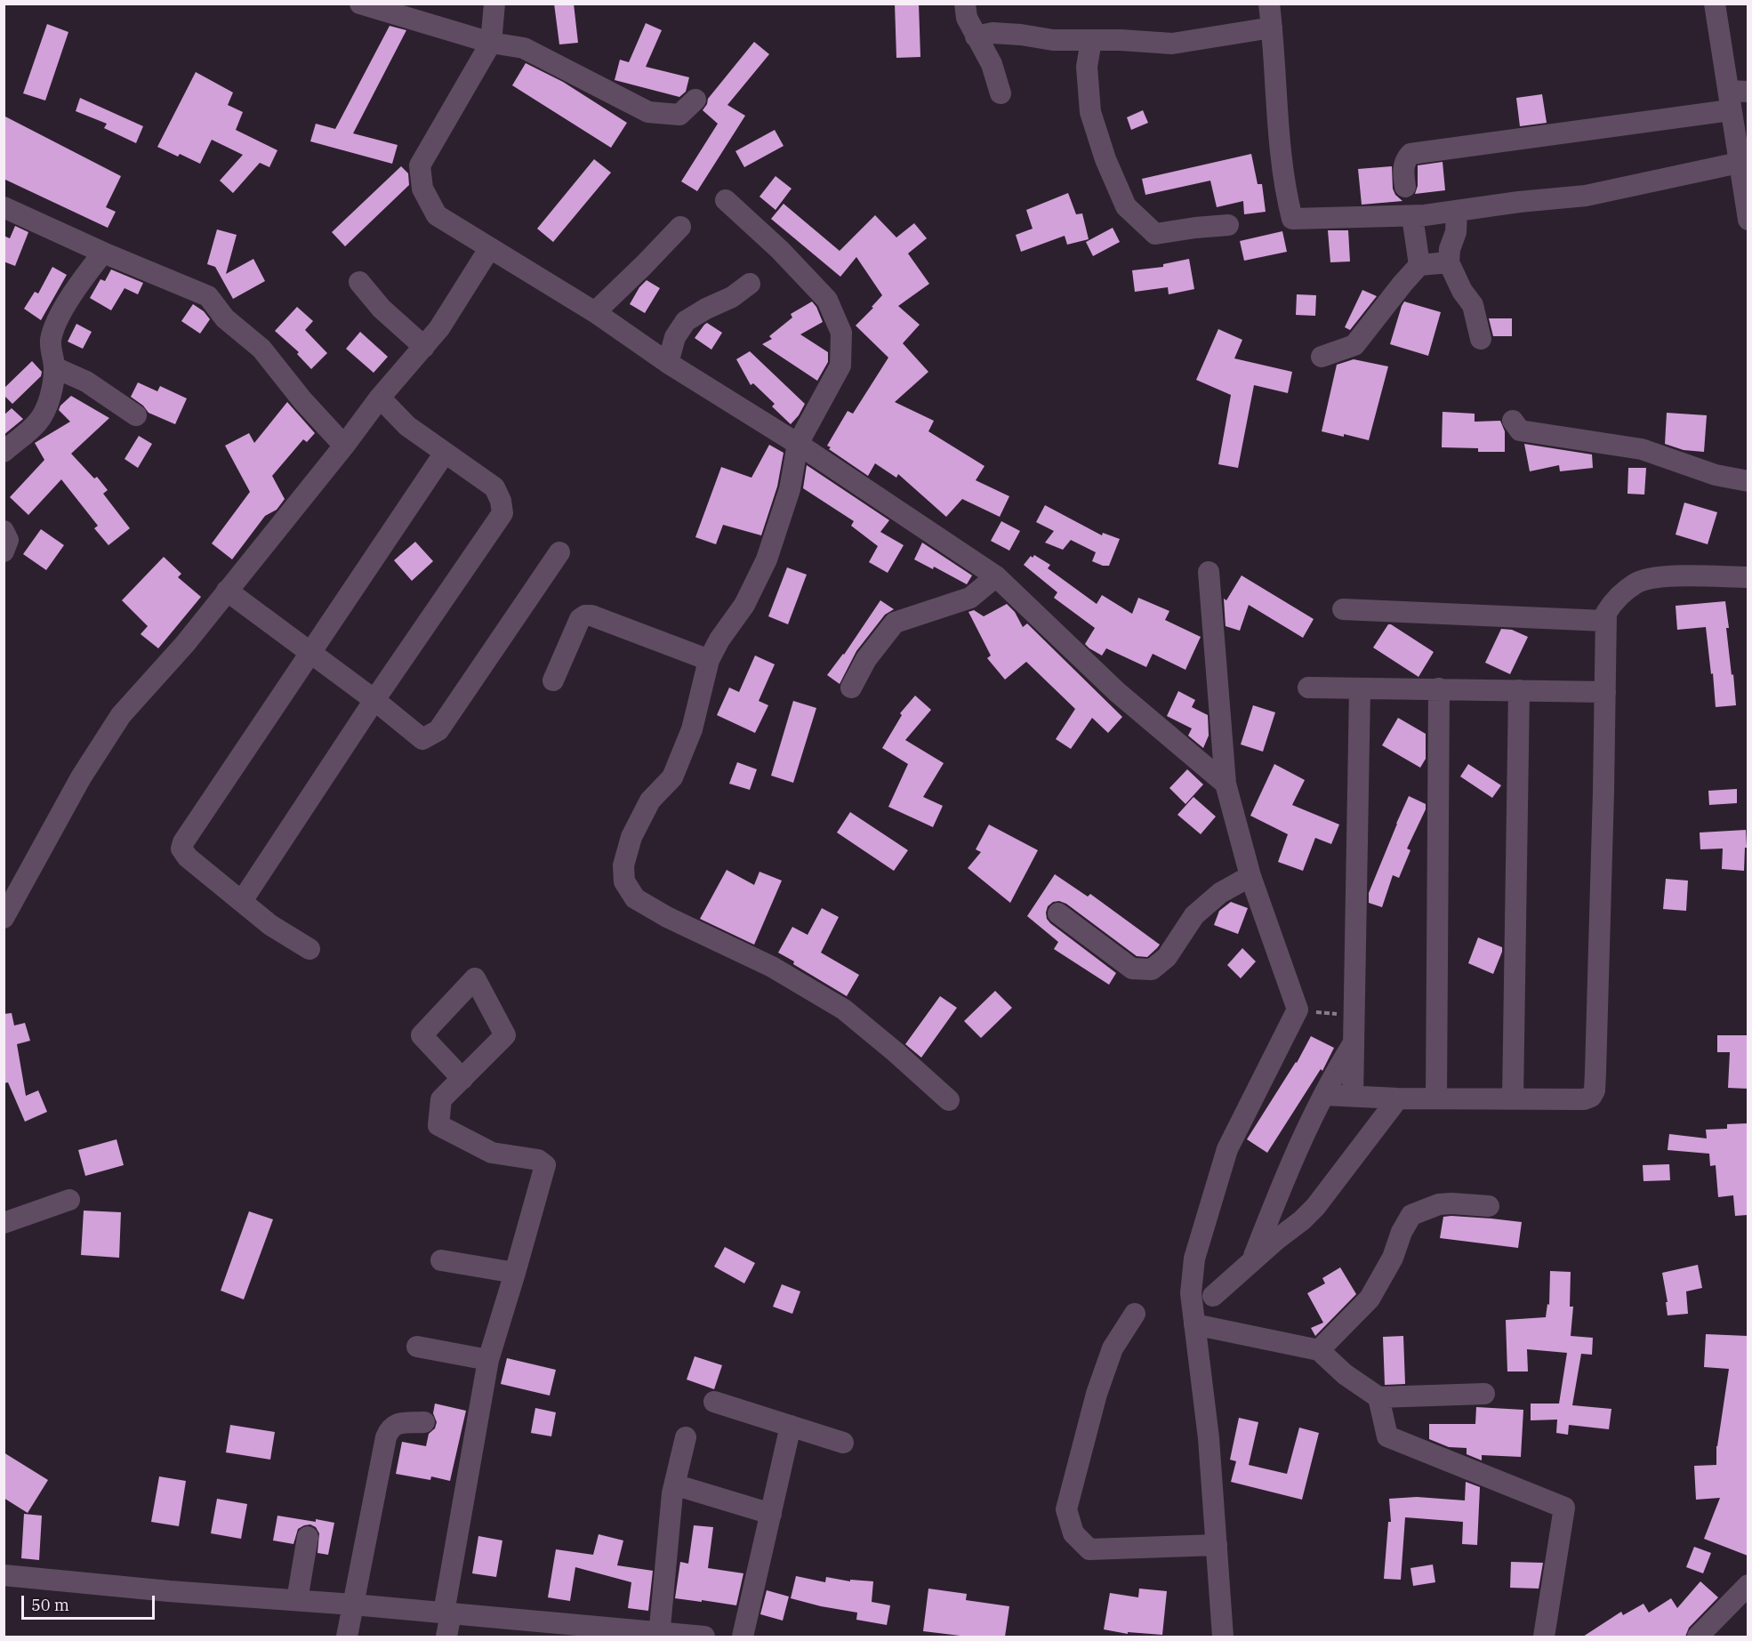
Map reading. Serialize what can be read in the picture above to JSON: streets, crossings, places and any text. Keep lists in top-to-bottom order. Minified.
{"scale_bar":"50 m"}
